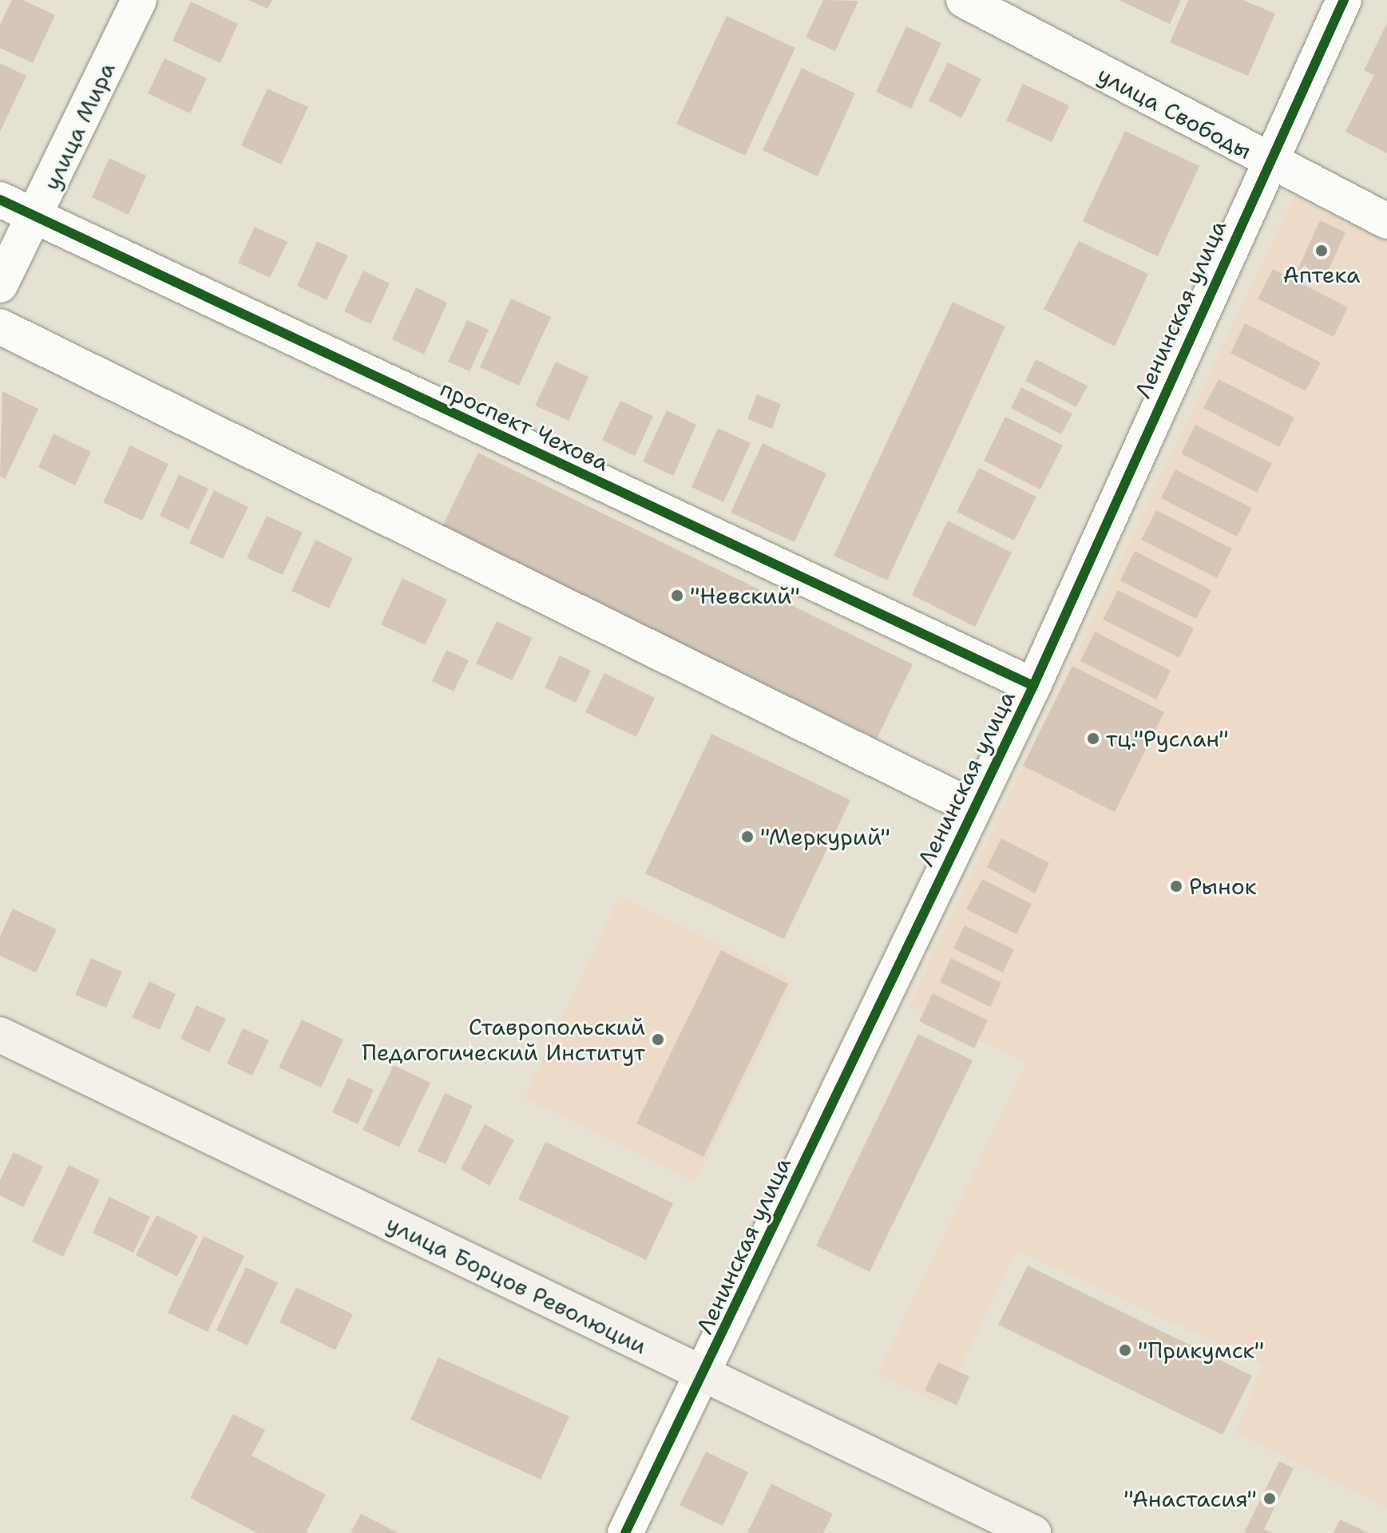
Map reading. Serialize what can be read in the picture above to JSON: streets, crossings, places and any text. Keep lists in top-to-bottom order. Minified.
{"streets":{"main road":["улица Борцов Революции"],"street":["улица Свободы","улица Мира","Ленинская улица","проспект Чехова"]},"crossings":[["улица Свободы","Ленинская улица"],["улица Мира","проспект Чехова"],["Ленинская улица","проспект Чехова"],["Ленинская улица","улица Борцов Революции"]],"places":["Аптека","\"Невский\"","тц.\"Руслан\"","\"Меркурий\"","Рынок","Ставропольский Педагогический Институт","\"Прикумск\"","\"Анастасия\""]}
